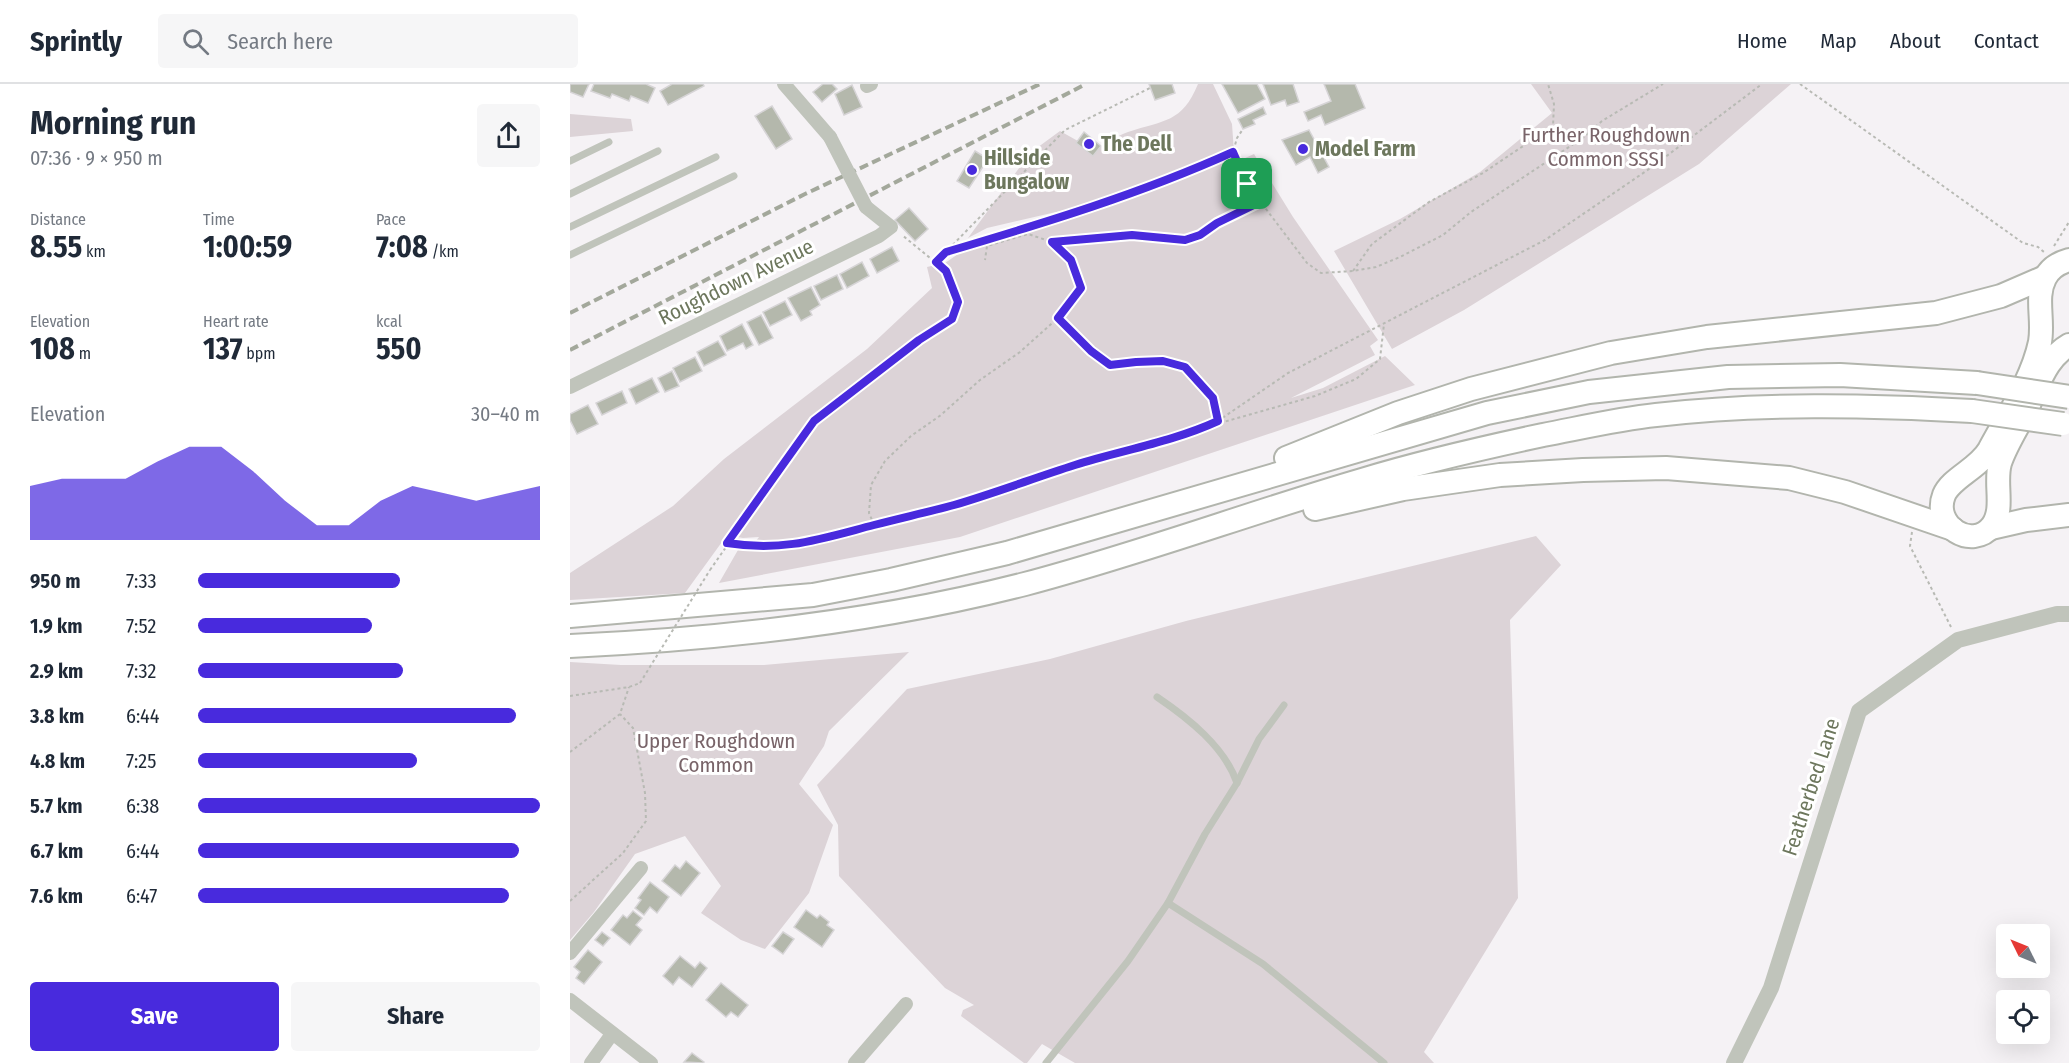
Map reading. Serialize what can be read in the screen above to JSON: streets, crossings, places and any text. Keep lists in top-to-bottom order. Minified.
{"streets":{"street":["Roughdown Avenue","Featherbed Lane"]},"parks":["Further Roughdown Common SSSI","Upper Roughdown Common"],"places":["The Dell","Model Farm","Hillside Bungalow"],"north":"top left","page":{"header":"Sprintly","search":"Search here","nav":["Home","Map","About","Contact"],"heading":["Morning run","07:36 · 9 × 950 m"],"stats":[["Distance","8.55 km"],["Time","1:00:59"],["Pace","7:08 /km"],["Elevation","108 m"],["Heart rate","137 bpm"],["kcal","550"]],"chart":["Elevation","30–40 m"],"list":[{"name":"950 m","note":"7:33"},{"name":"1.9 km","note":"7:52"},{"name":"2.9 km","note":"7:32"},{"name":"3.8 km","note":"6:44"},{"name":"4.8 km","note":"7:25"},{"name":"5.7 km","note":"6:38"},{"name":"6.7 km","note":"6:44"},{"name":"7.6 km","note":"6:47"}],"buttons":["Save","Share"]}}
